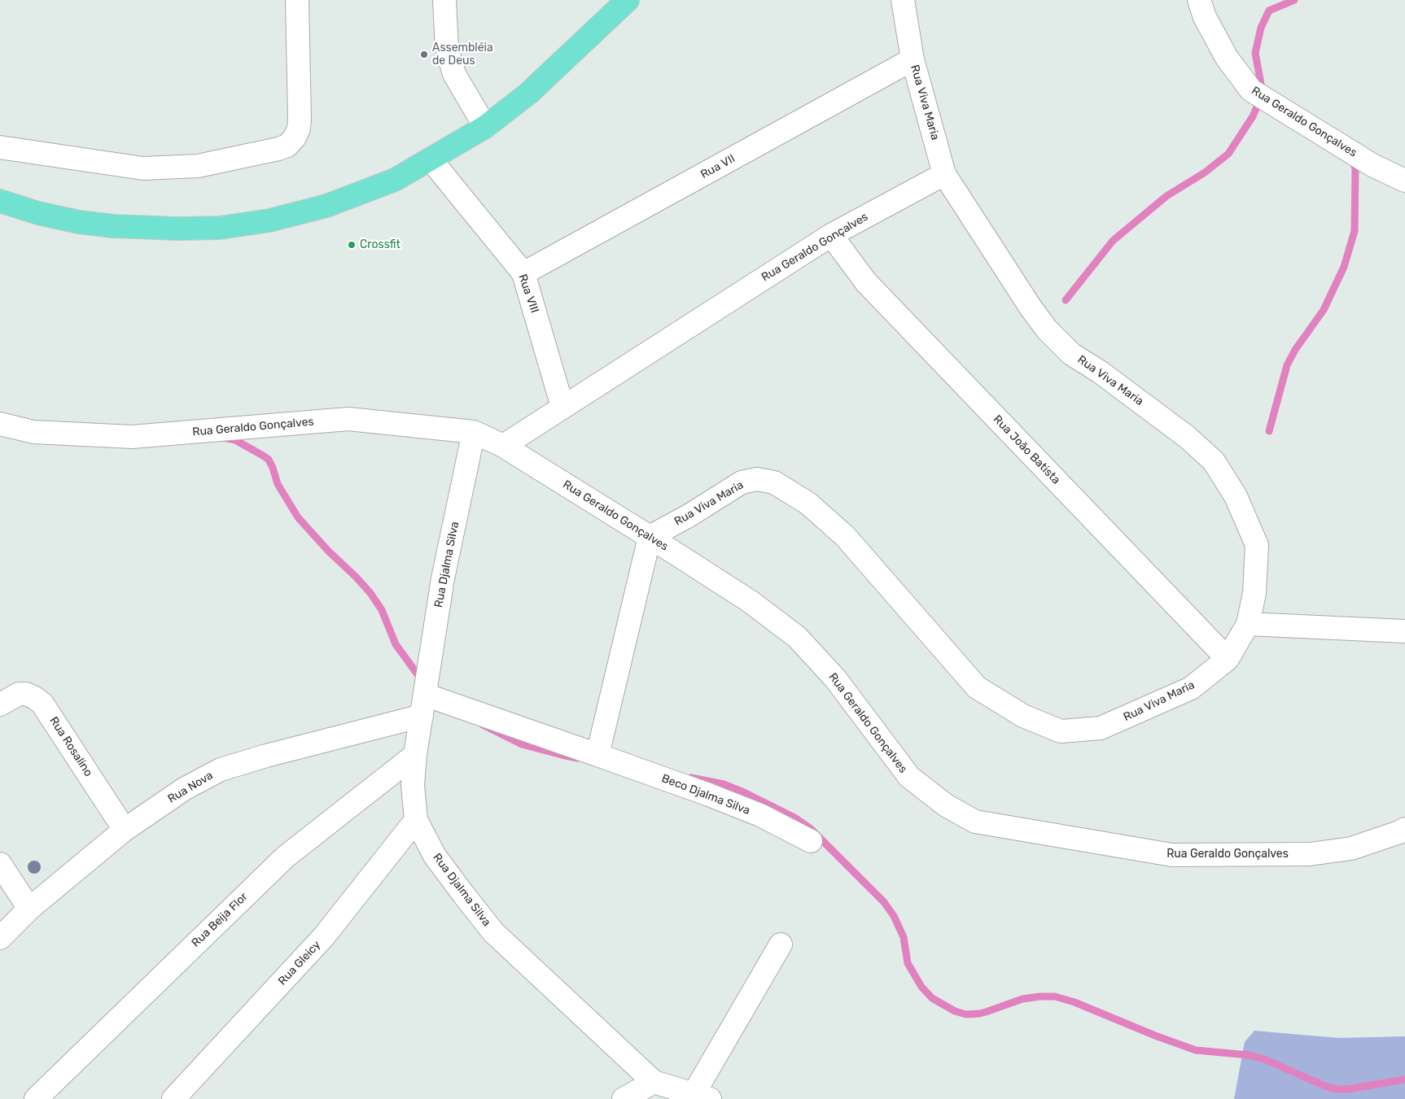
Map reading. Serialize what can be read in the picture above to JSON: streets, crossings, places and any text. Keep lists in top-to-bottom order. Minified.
{"streets":{"street":["Rua Viva Maria","Rua Geraldo Gonçalves","Rua VII","Rua VIII","Rua João Batista","Rua Djalma Silva","Rua Rosalino","Rua Nova","Beco Djalma Silva","Rua Beija Flor","Rua Gleicy"]},"crossings":[["Rua Viva Maria","Rua Geraldo Gonçalves"],["Rua Viva Maria","Rua VII"],["Rua Viva Maria","Rua João Batista"],["Rua Geraldo Gonçalves","Rua VIII"],["Rua Geraldo Gonçalves","Rua João Batista"],["Rua Geraldo Gonçalves","Rua Djalma Silva"],["Rua VII","Rua VIII"],["Rua Djalma Silva","Rua Nova"],["Rua Djalma Silva","Beco Djalma Silva"],["Rua Djalma Silva","Rua Beija Flor"],["Rua Djalma Silva","Rua Gleicy"],["Rua Rosalino","Rua Nova"],["Rua Nova","Beco Djalma Silva"]],"places":["Assembléia de Deus","Crossfit"]}
